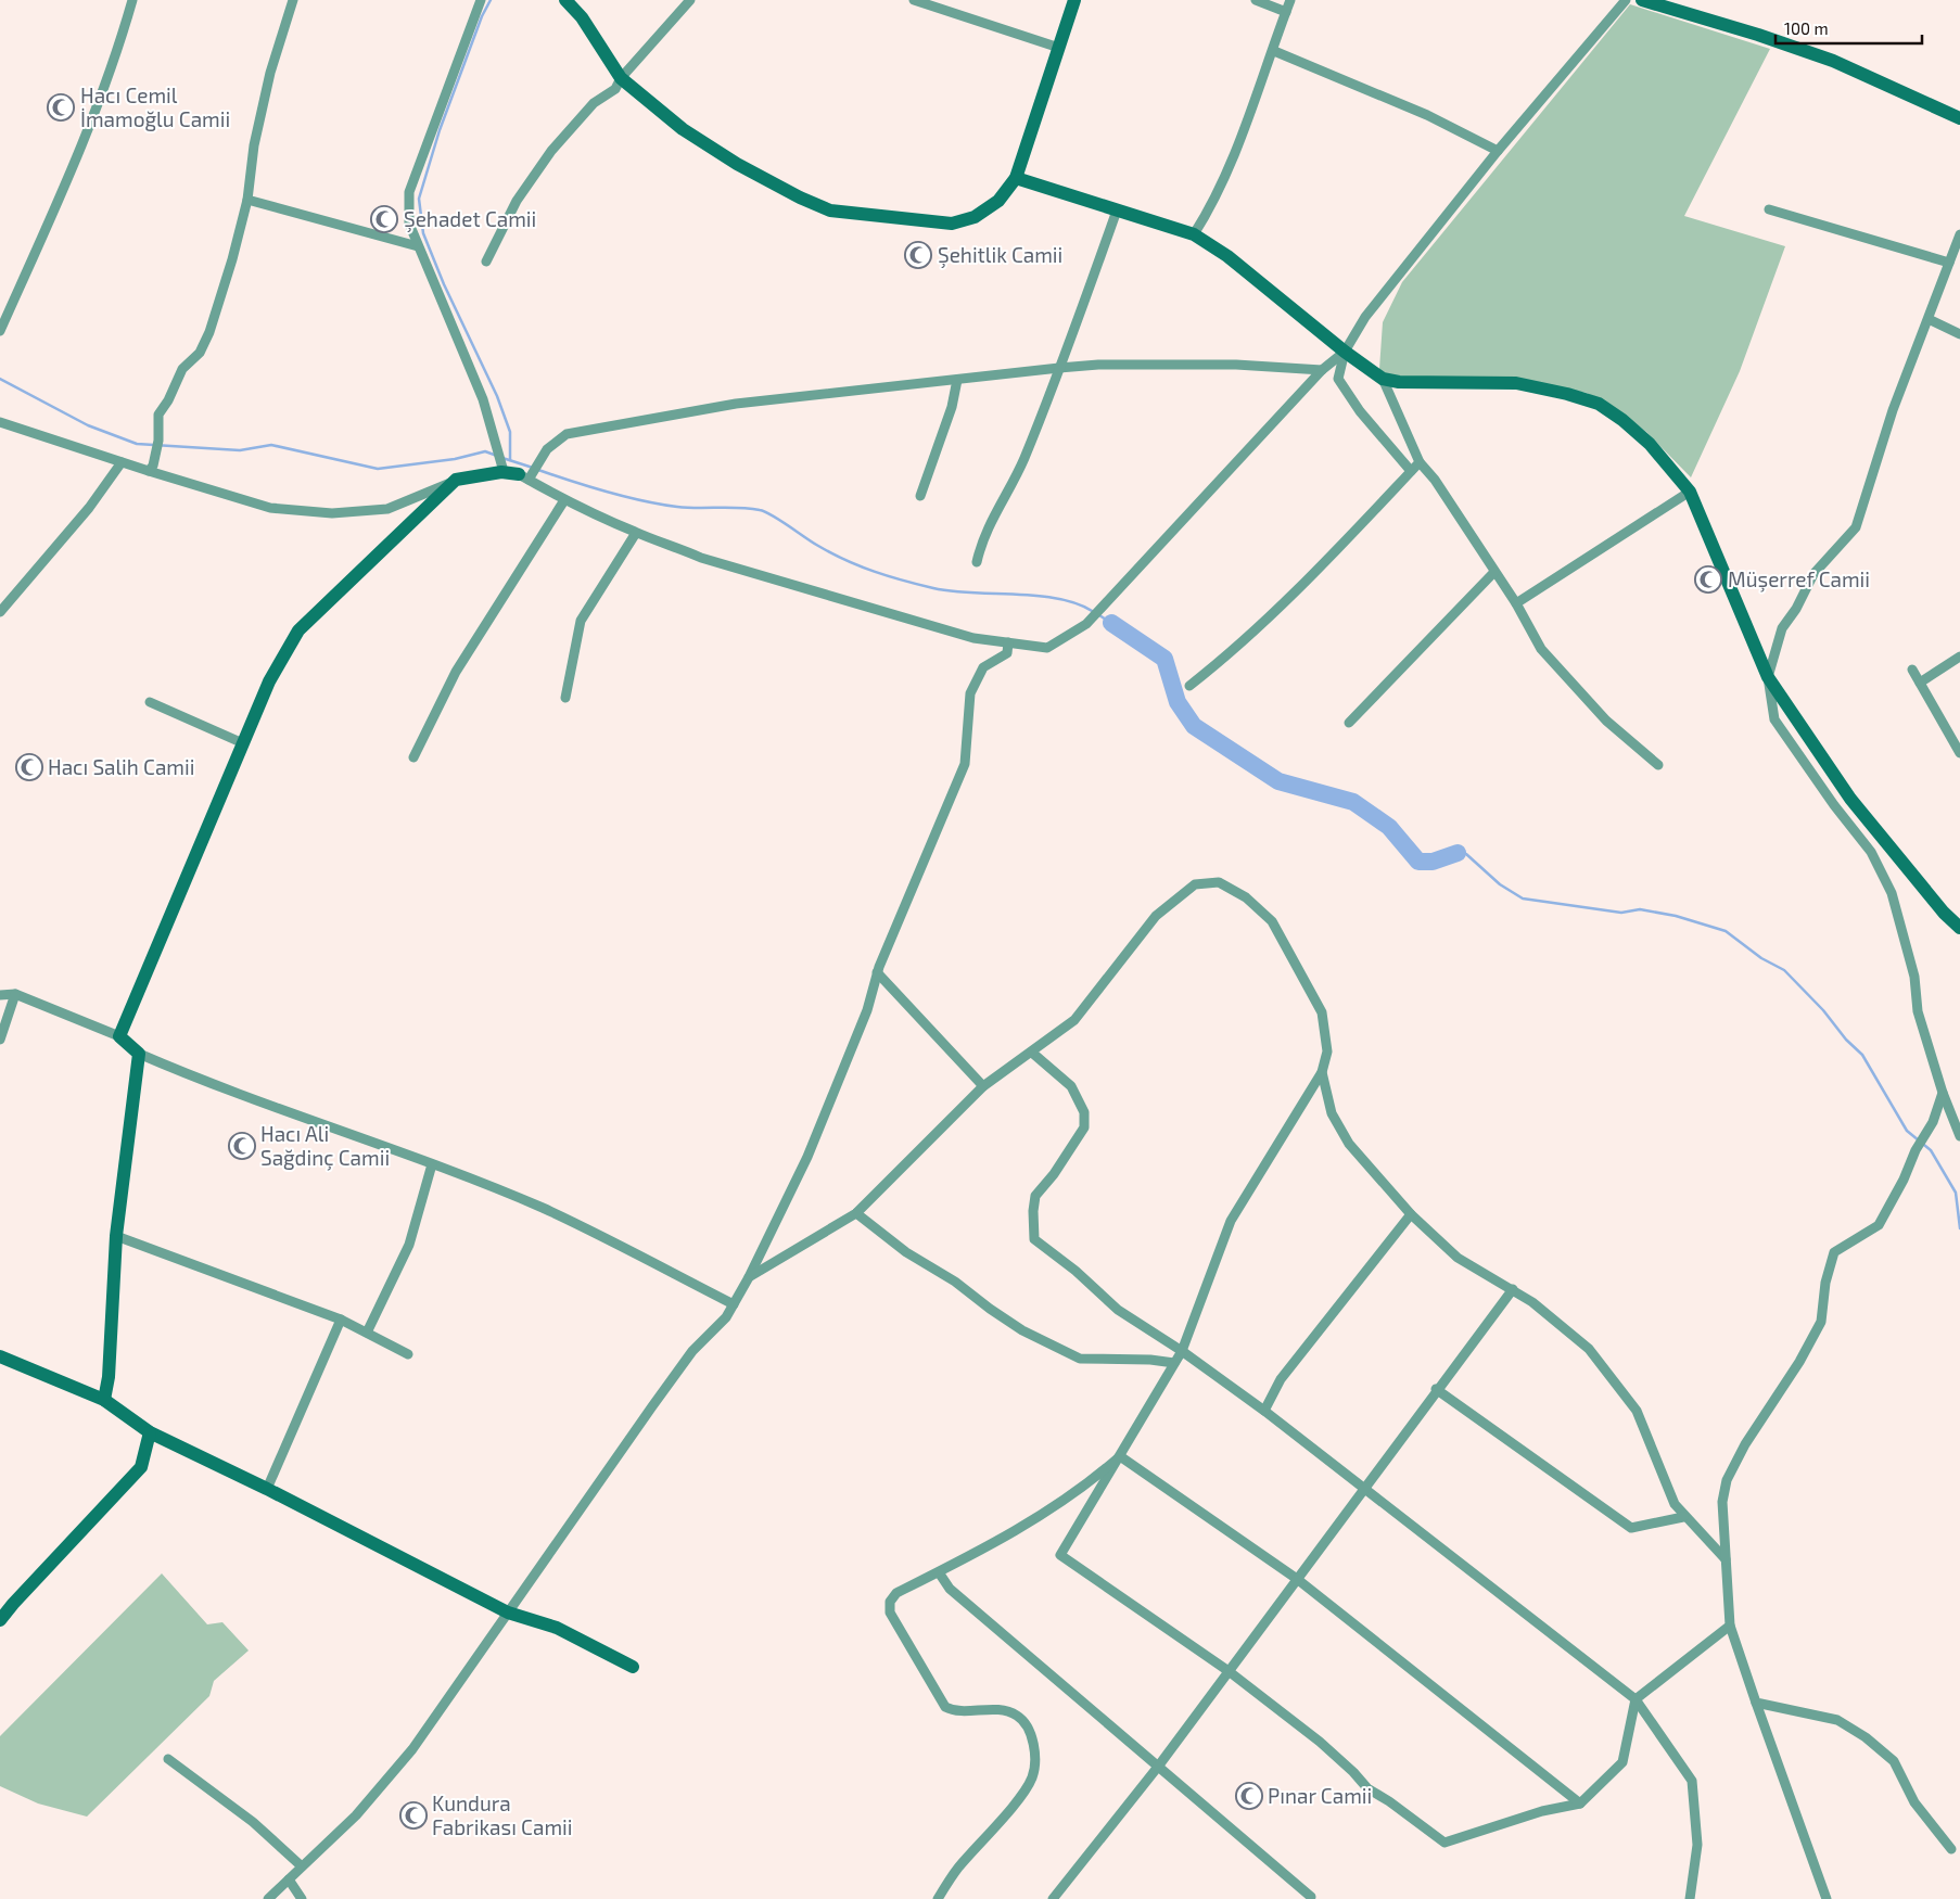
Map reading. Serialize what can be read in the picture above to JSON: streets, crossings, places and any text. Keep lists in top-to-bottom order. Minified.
{"places":{"mosque":["Hacı Cemil İmamoğlu Camii","Şehadet Camii","Şehitlik Camii","Müşerref Camii","Hacı Salih Camii","Hacı Ali Sağdinç Camii","Pınar Camii","Kundura Fabrikası Camii"]},"scale_bar":"100 m"}
